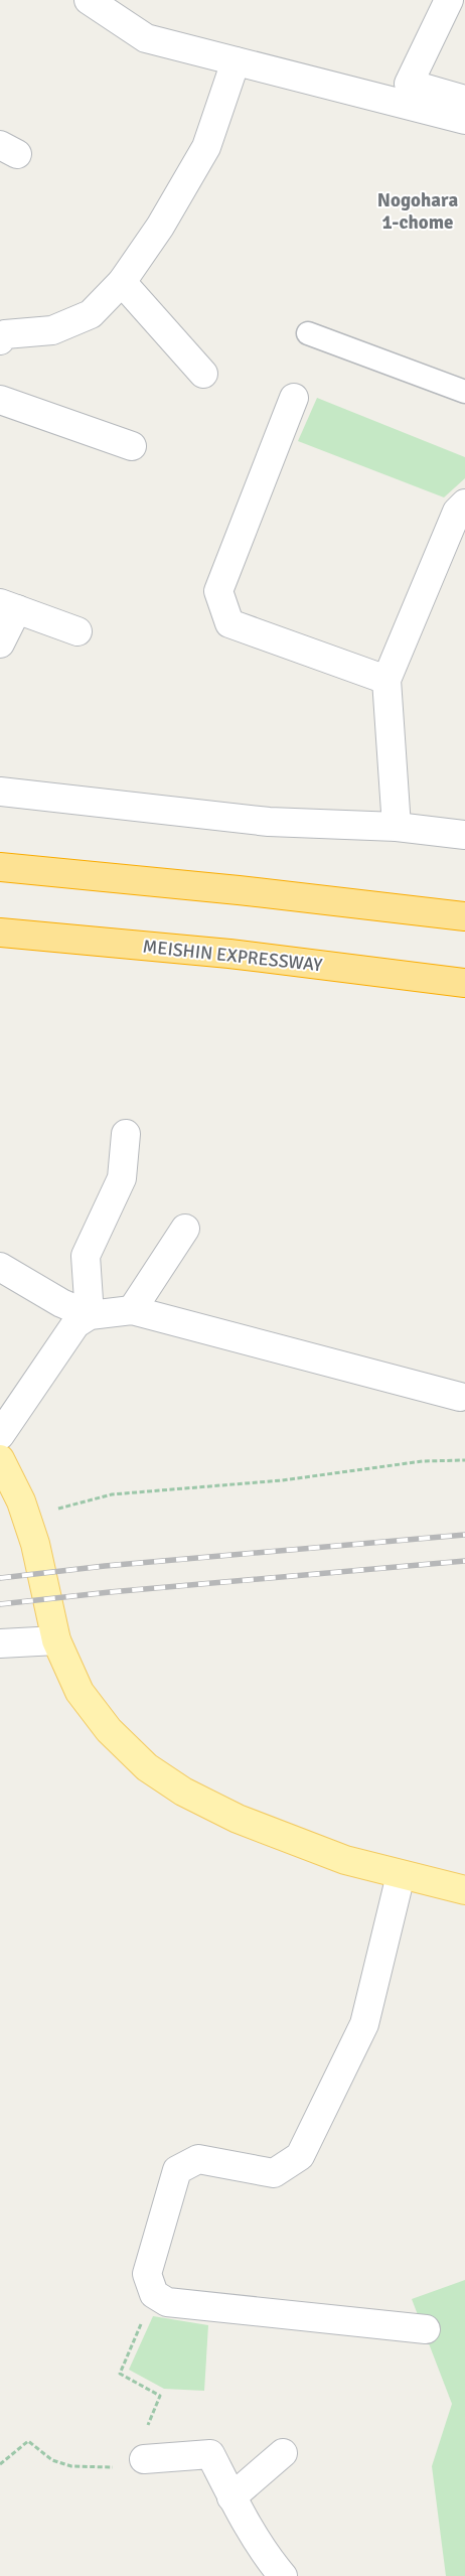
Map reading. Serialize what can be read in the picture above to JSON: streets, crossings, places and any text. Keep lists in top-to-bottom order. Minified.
{"streets":{"highway":["MEISHIN EXPRESSWAY"]},"districts":["Nogohara 1-chome"]}
